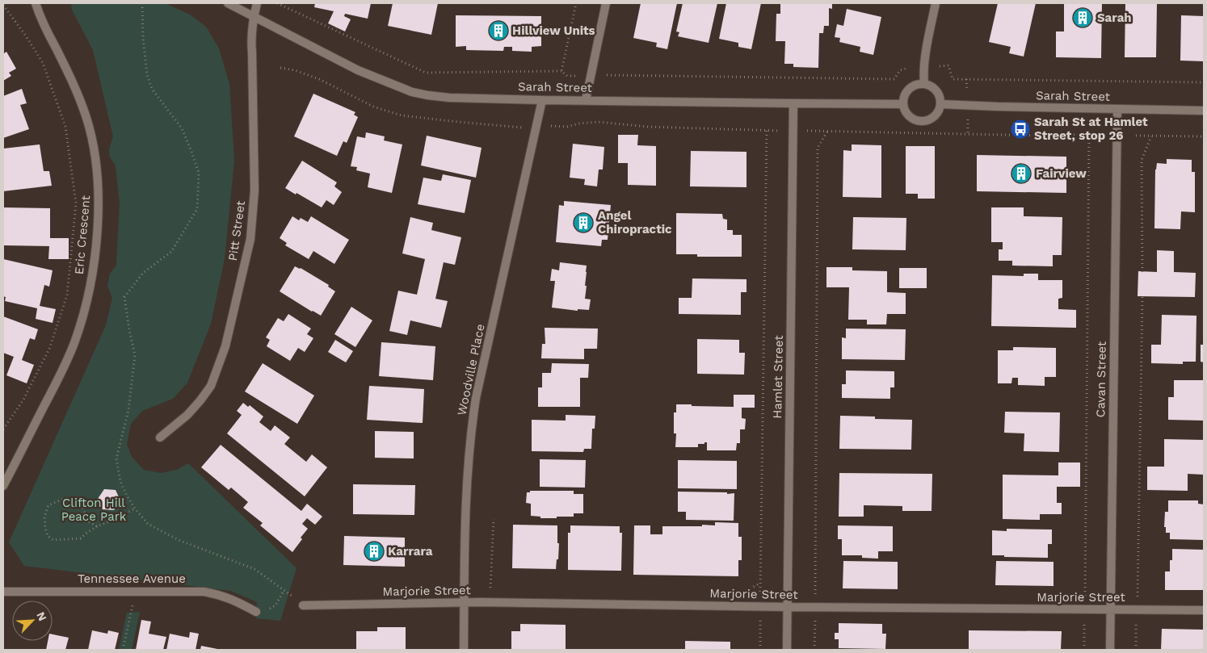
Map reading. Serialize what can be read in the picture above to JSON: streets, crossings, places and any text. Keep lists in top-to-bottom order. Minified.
{"streets":{"street":["Sarah Street","Pitt Street","Eric Crescent","Woodville Place","Hamlet Street","Cavan Street","Tennessee Avenue","Marjorie Street"]},"crossings":[["Sarah Street","Pitt Street"],["Sarah Street","Woodville Place"],["Sarah Street","Hamlet Street"],["Sarah Street","Cavan Street"],["Woodville Place","Marjorie Street"],["Hamlet Street","Marjorie Street"],["Cavan Street","Marjorie Street"]],"parks":["Clifton Hill Peace Park"],"places":{"building":["Sarah","Hillview Units","Fairview","Angel Chiropractic","Karrara"],"bus stop":["Sarah St at Hamlet Street, stop 26"]},"north":"top right"}
